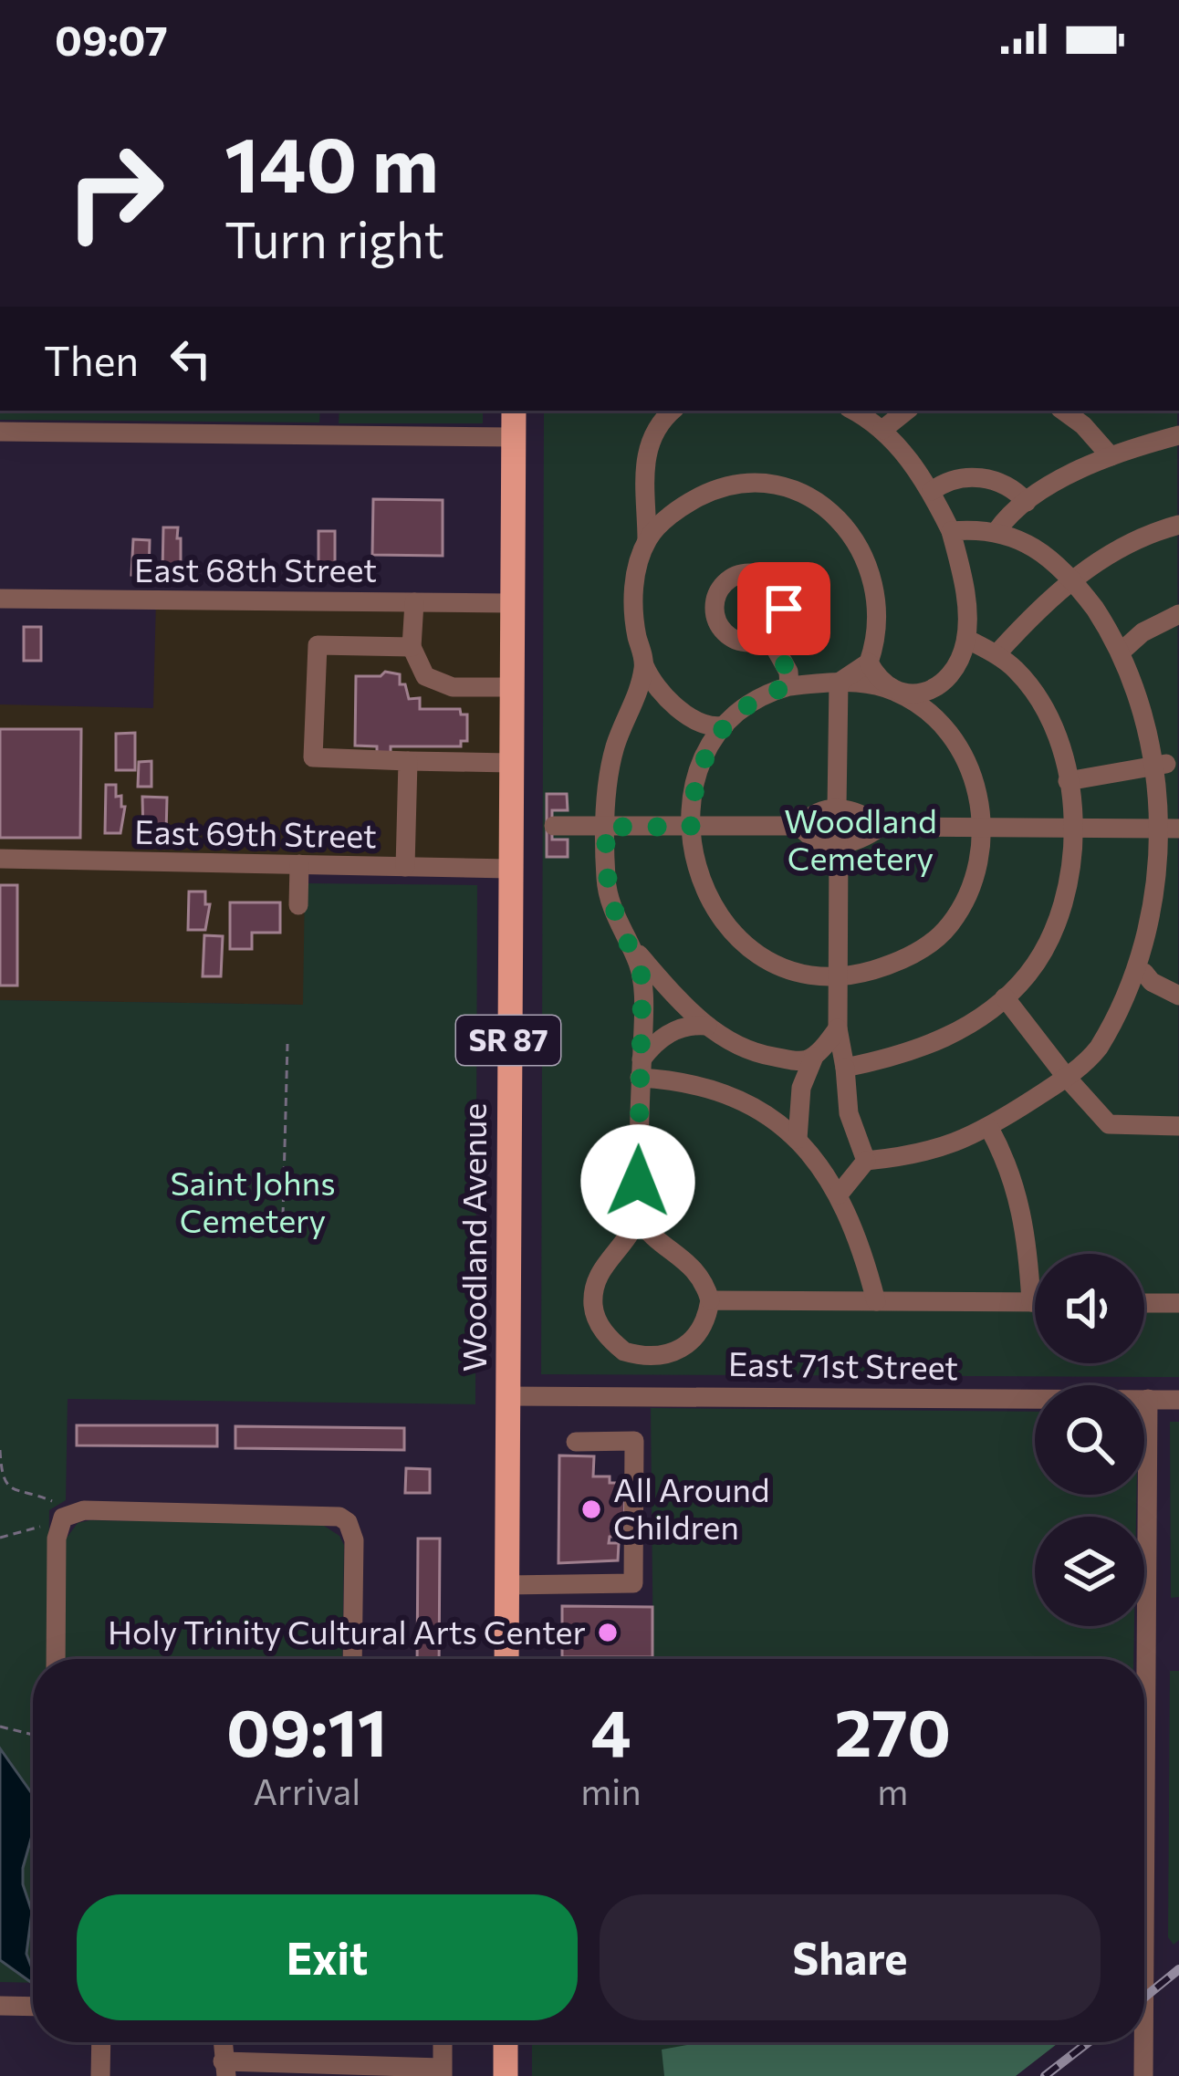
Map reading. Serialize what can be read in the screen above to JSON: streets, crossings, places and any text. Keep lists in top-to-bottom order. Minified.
{"streets":{"main road":["SR 87","Woodland Avenue"],"street":["East 68th Street","East 69th Street","East 71st Street"]},"crossings":[["East 68th Street","Woodland Avenue"],["East 69th Street","Woodland Avenue"],["Woodland Avenue","East 71st Street"]],"parks":["Woodland Cemetery","Saint Johns Cemetery"],"places":["All Around Children","Holy Trinity Cultural Arts Center"],"page":{"status":"09:07","turn":["140 m","Turn right"],"then":"Then","eta":["09:11","Arrival","4","min","270","m"],"buttons":["Exit","Share"]}}
